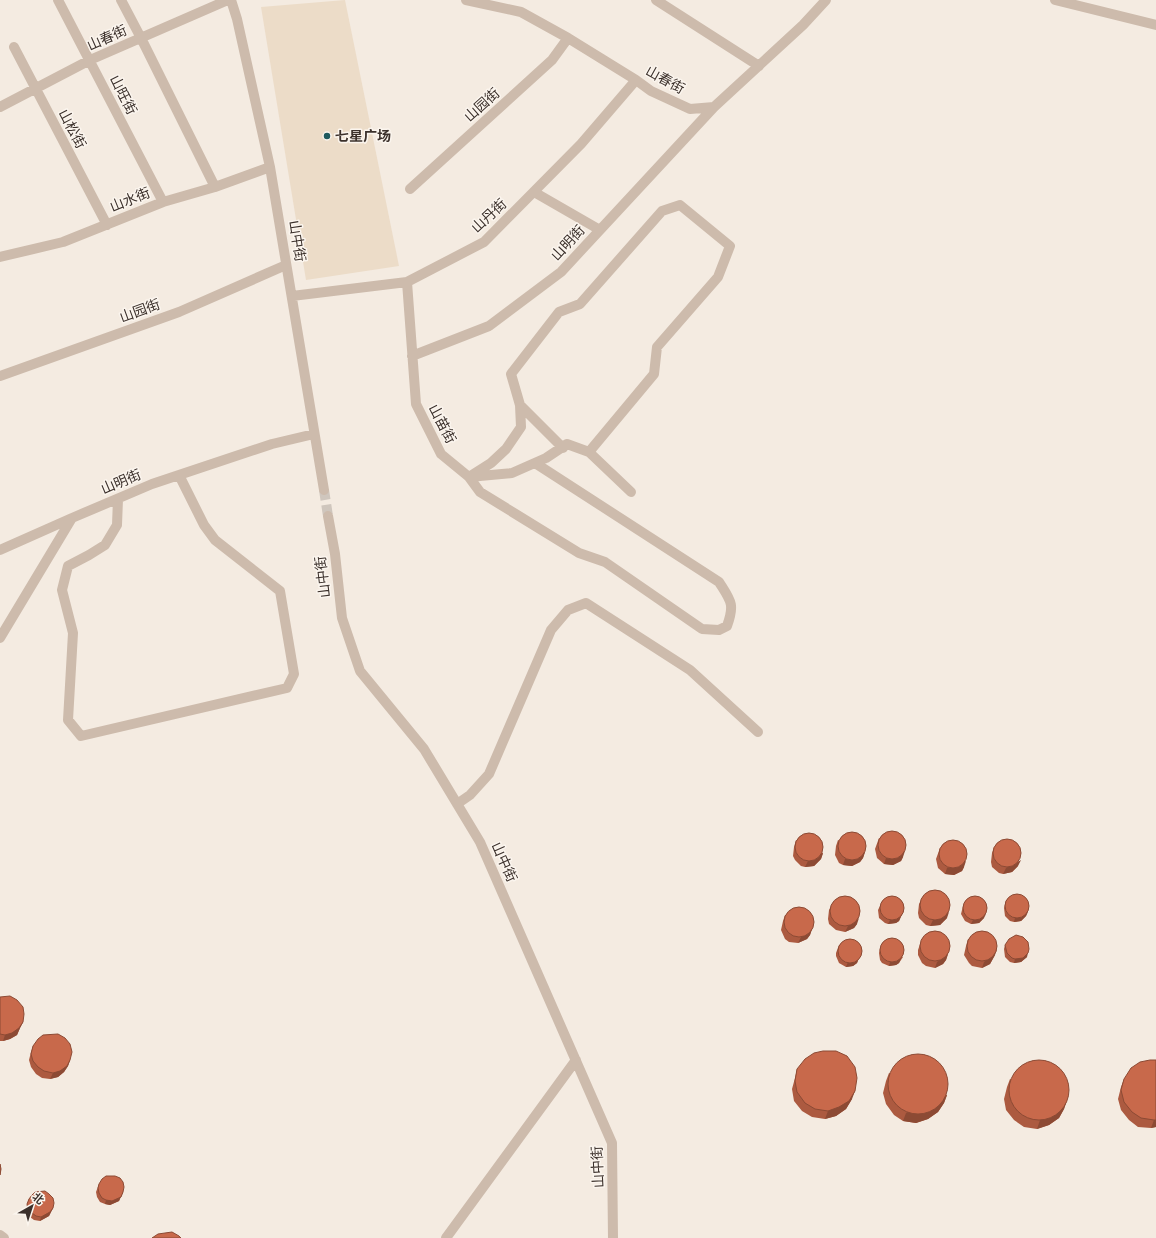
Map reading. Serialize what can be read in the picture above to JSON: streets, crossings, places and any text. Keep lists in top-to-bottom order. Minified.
{"streets":{"street":["山春街","山旺街","山园街","山松街","山水街","山丹街","山中街","山明街","山苗街"]},"crossings":[["山春街","山旺街"],["山春街","山园街"],["山春街","山松街"],["山春街","山丹街"],["山春街","山明街"],["山旺街","山水街"],["山园街","山中街"],["山松街","山水街"],["山水街","山中街"],["山丹街","山中街"],["山丹街","山苗街"],["山中街","山明街"],["山明街","山苗街"]],"places":["七星广场"],"north":"top right"}
